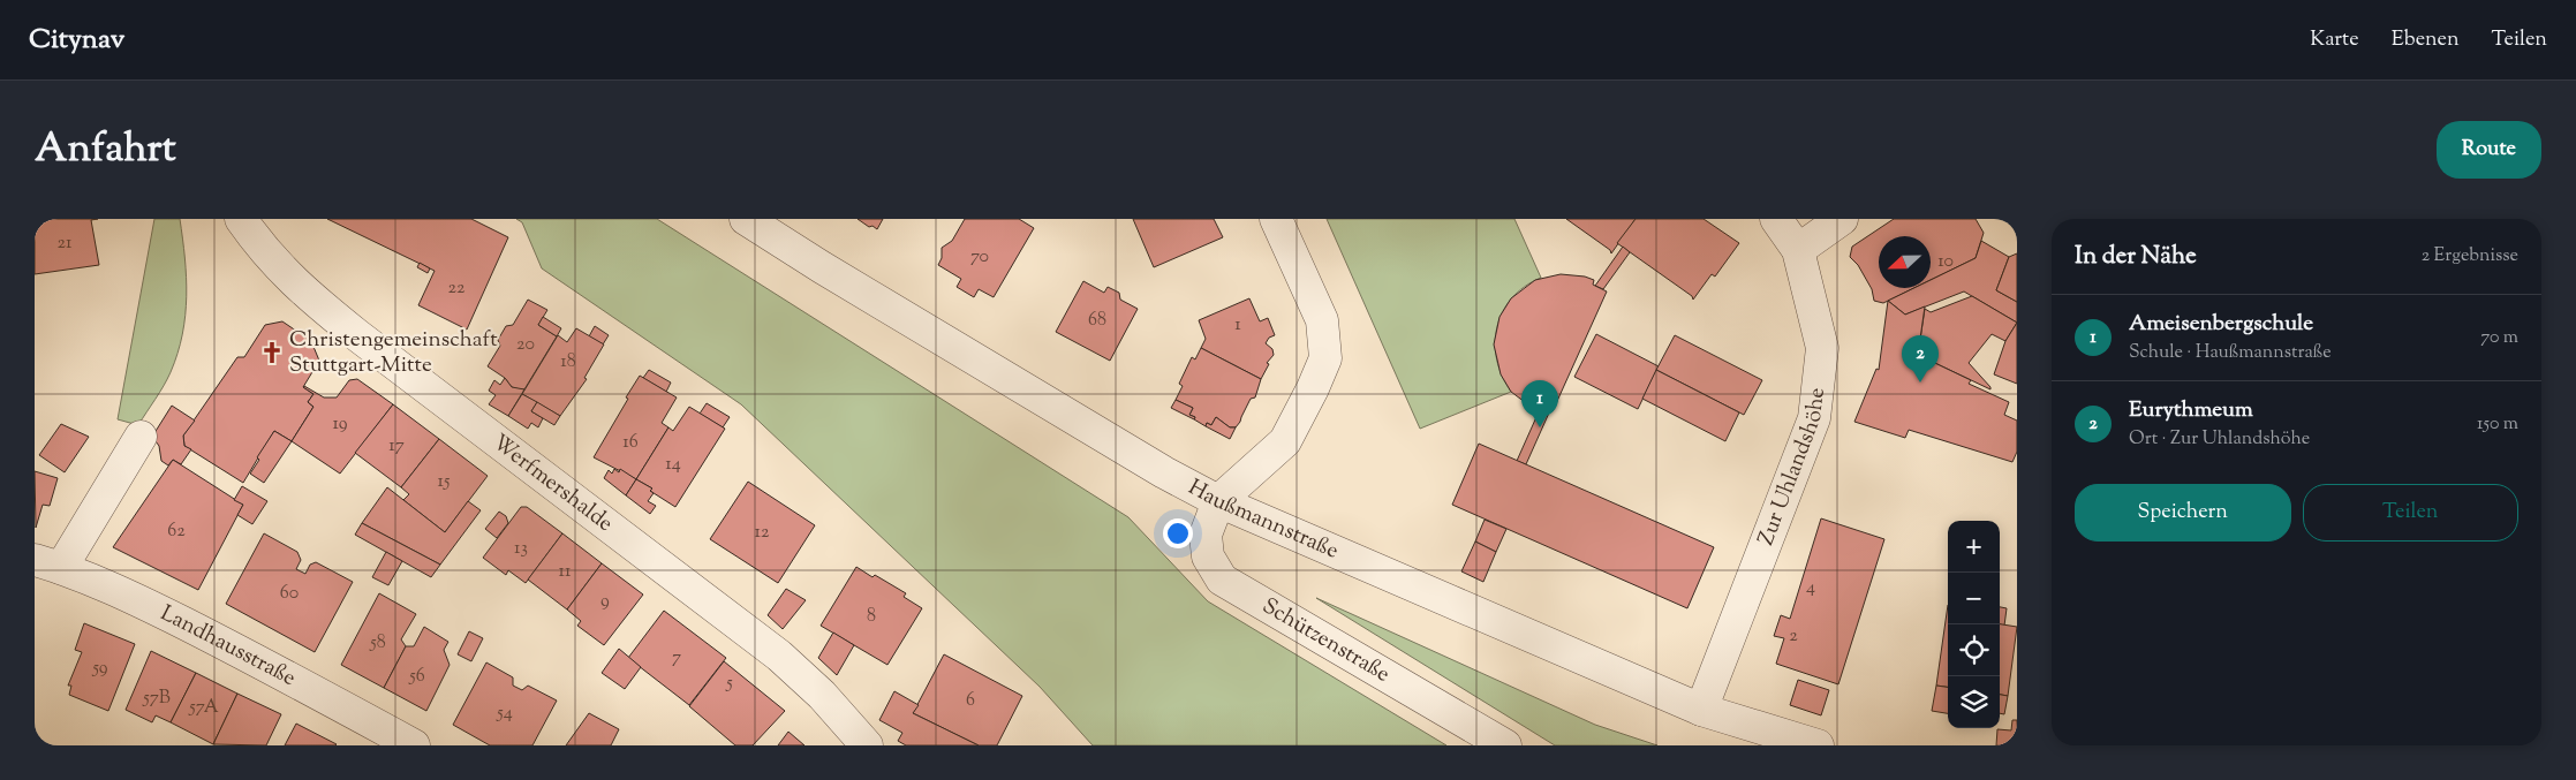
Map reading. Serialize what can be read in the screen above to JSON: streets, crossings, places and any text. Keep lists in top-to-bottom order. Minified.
{"streets":{"street":["Zur Uhlandshöhe","Werfmershalde","Haußmannstraße","Schützenstraße","Landhausstraße"]},"crossings":[["Zur Uhlandshöhe","Haußmannstraße"],["Haußmannstraße","Schützenstraße"]],"places":{"church":["Christengemeinschaft Stuttgart-Mitte"]},"house_numbers":["21","70","10","22","68","1","20","18","19","16","17","14","15","62","12","13","11","4","60","9","8","2","58","7","59","56","5","57B","6","57A","54"],"north":"left","page":{"header":"Citynav","nav":["Karte","Ebenen","Teilen"],"title":"Anfahrt","buttons":["Route",["Speichern","Teilen"]],"heading":["In der Nähe","2 Ergebnisse"],"list":[{"mark":"1","name":"Ameisenbergschule","note":"Schule · Haußmannstraße","value":"70 m"},{"mark":"2","name":"Eurythmeum","note":"Ort · Zur Uhlandshöhe","value":"150 m"}],"pins":["2","1"],"map_buttons":["+","−"]}}
